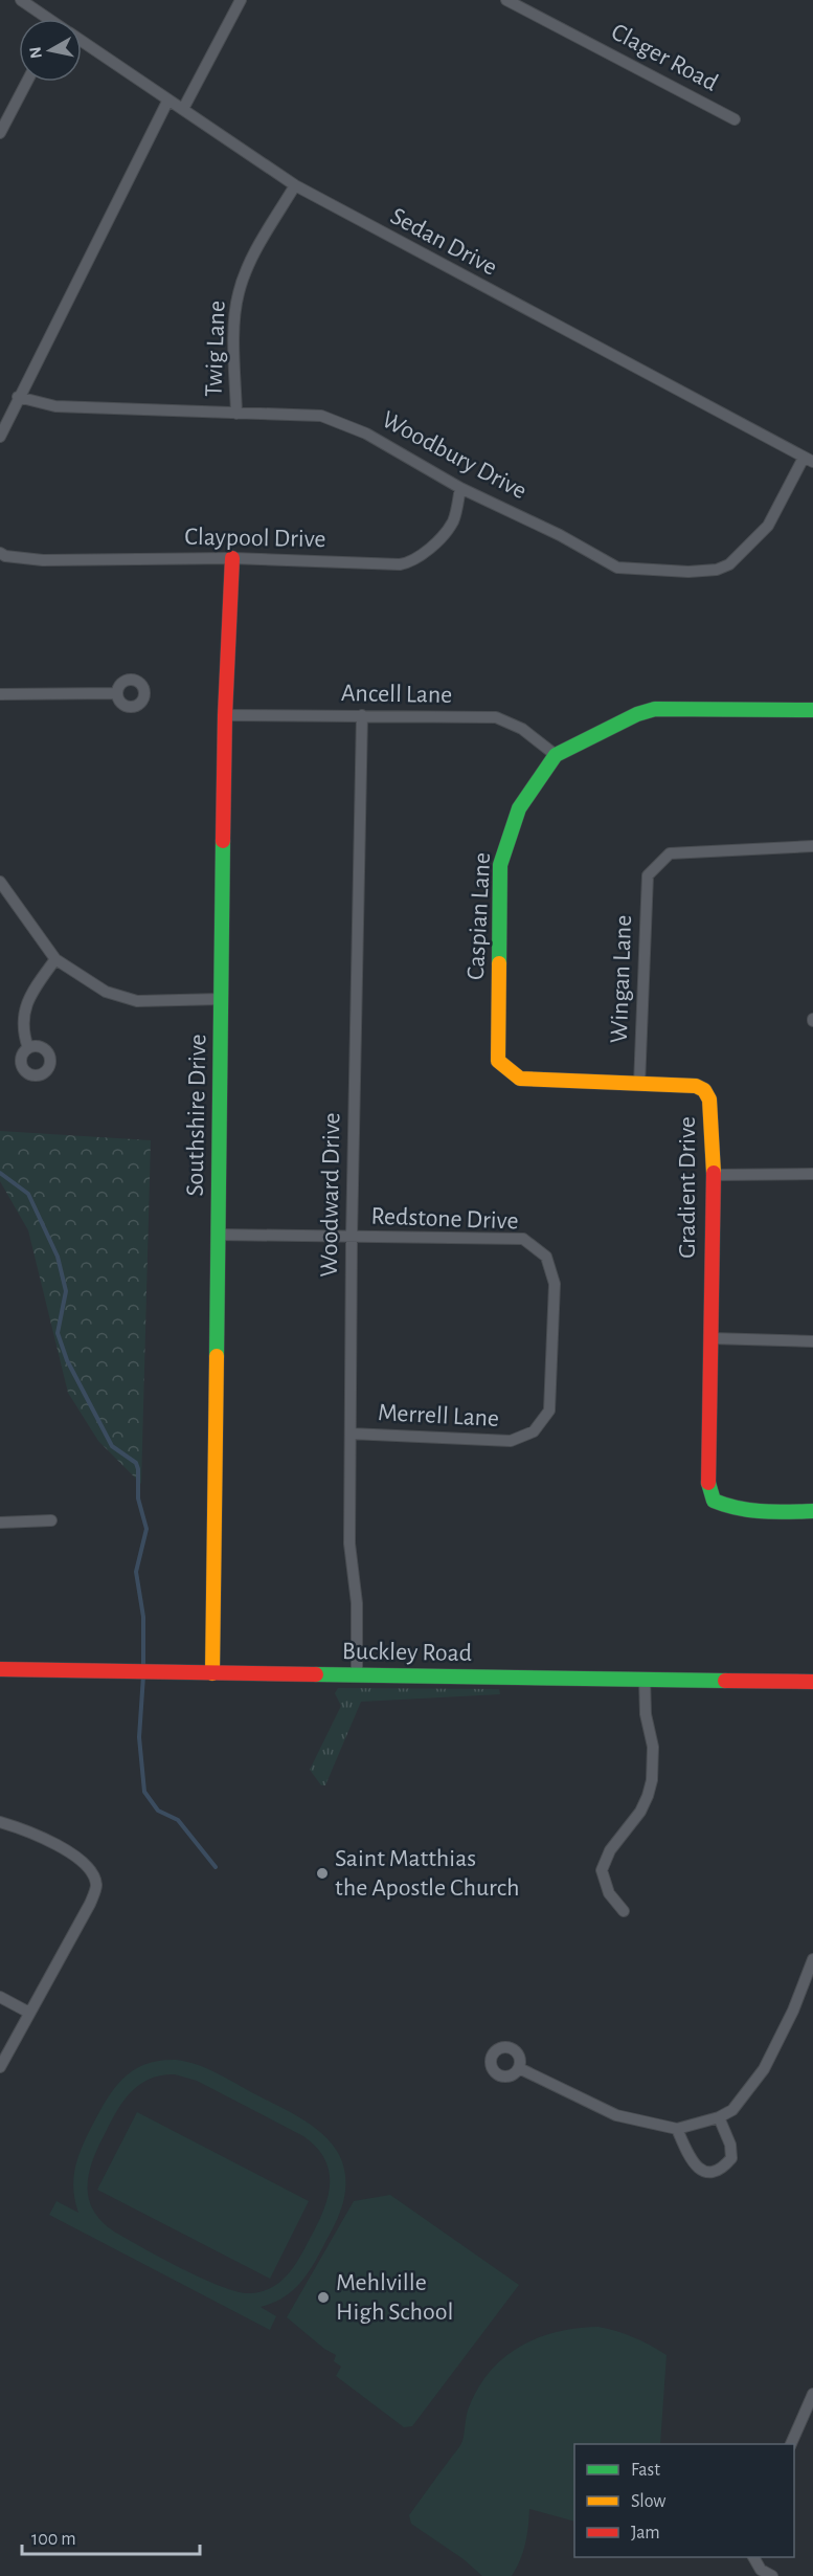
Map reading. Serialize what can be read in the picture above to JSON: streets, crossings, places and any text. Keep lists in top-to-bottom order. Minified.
{"streets":{"street":["Clager Road","Sedan Drive","Twig Lane","Woodbury Drive","Claypool Drive","Ancell Lane","Caspian Lane","Wingan Lane","Southshire Drive","Gradient Drive","Woodward Drive","Redstone Drive","Merrell Lane","Buckley Road"]},"crossings":[["Sedan Drive","Twig Lane"],["Sedan Drive","Woodbury Drive"],["Twig Lane","Woodbury Drive"],["Woodbury Drive","Claypool Drive"],["Claypool Drive","Southshire Drive"],["Ancell Lane","Caspian Lane"],["Ancell Lane","Southshire Drive"],["Ancell Lane","Woodward Drive"],["Caspian Lane","Gradient Drive"],["Wingan Lane","Gradient Drive"],["Southshire Drive","Redstone Drive"],["Southshire Drive","Buckley Road"],["Woodward Drive","Redstone Drive"],["Woodward Drive","Merrell Lane"],["Woodward Drive","Buckley Road"],["Redstone Drive","Merrell Lane"]],"places":["Saint Matthias the Apostle Church","Mehlville High School"],"legend":["Fast","Slow","Jam"],"scale_bar":"100 m","north":"left"}
